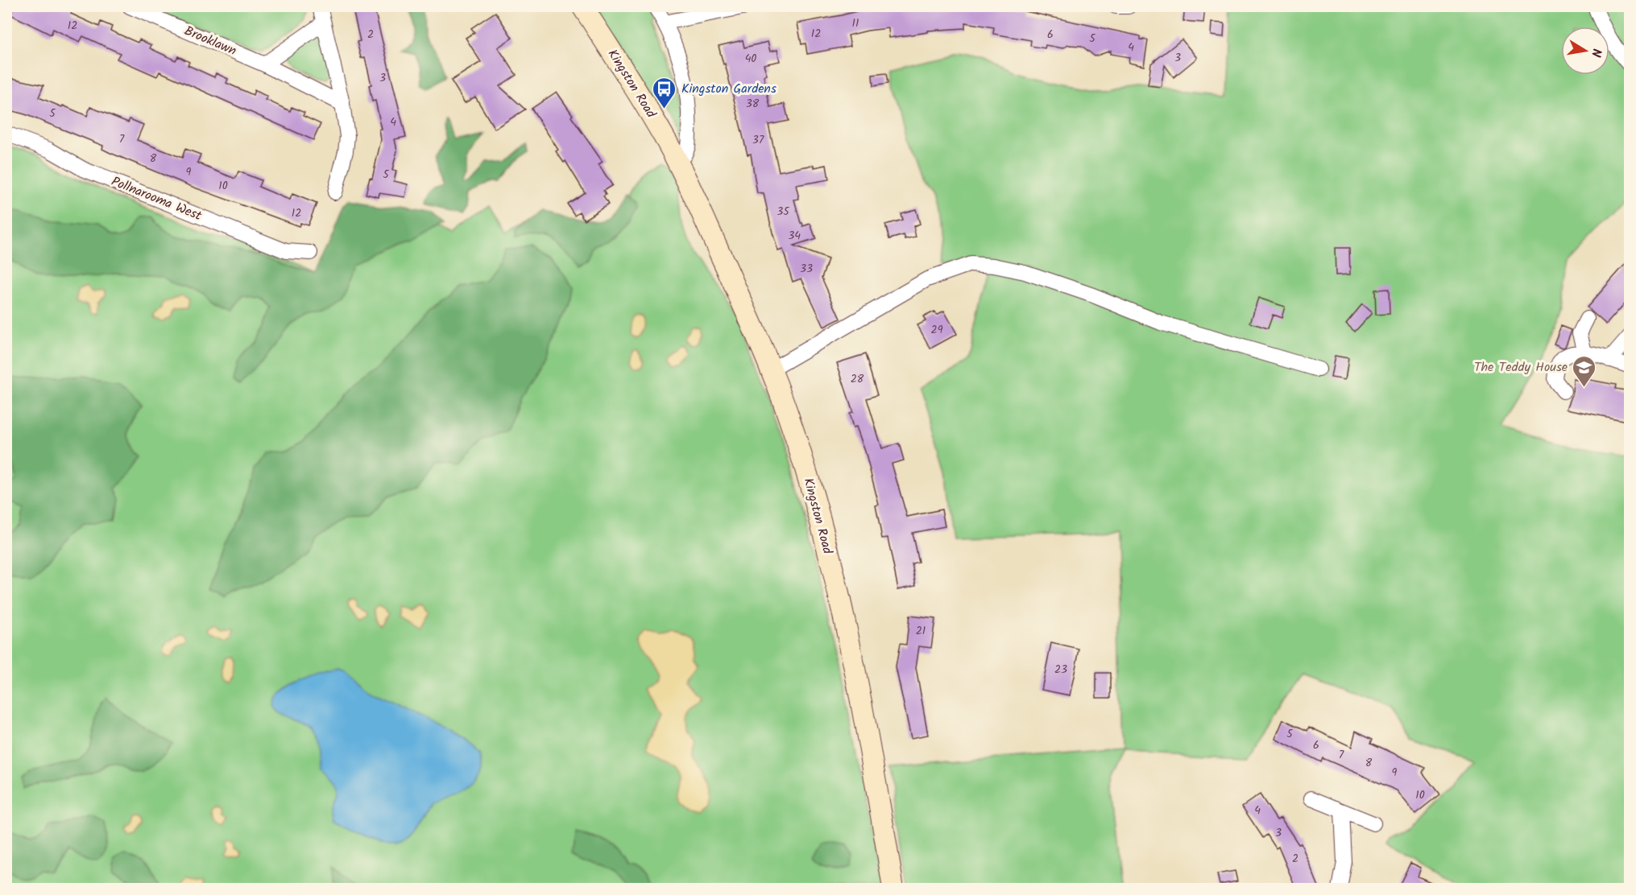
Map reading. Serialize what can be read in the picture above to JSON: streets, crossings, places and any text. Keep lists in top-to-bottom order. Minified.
{"streets":{"main road":["Kingston Road"],"street":["Brooklawn","Pollnarooma West"]},"places":{"bus stop":["Kingston Gardens"],"school or university":["The Teddy House"]},"house_numbers":["11","12","12","2","6","5","4","3","40","3","38","5","4","7","37","8","9","5","10","35","12","34","33","29","28","21","23","5","6","7","8","9","10","4","3","2"],"north":"right"}
